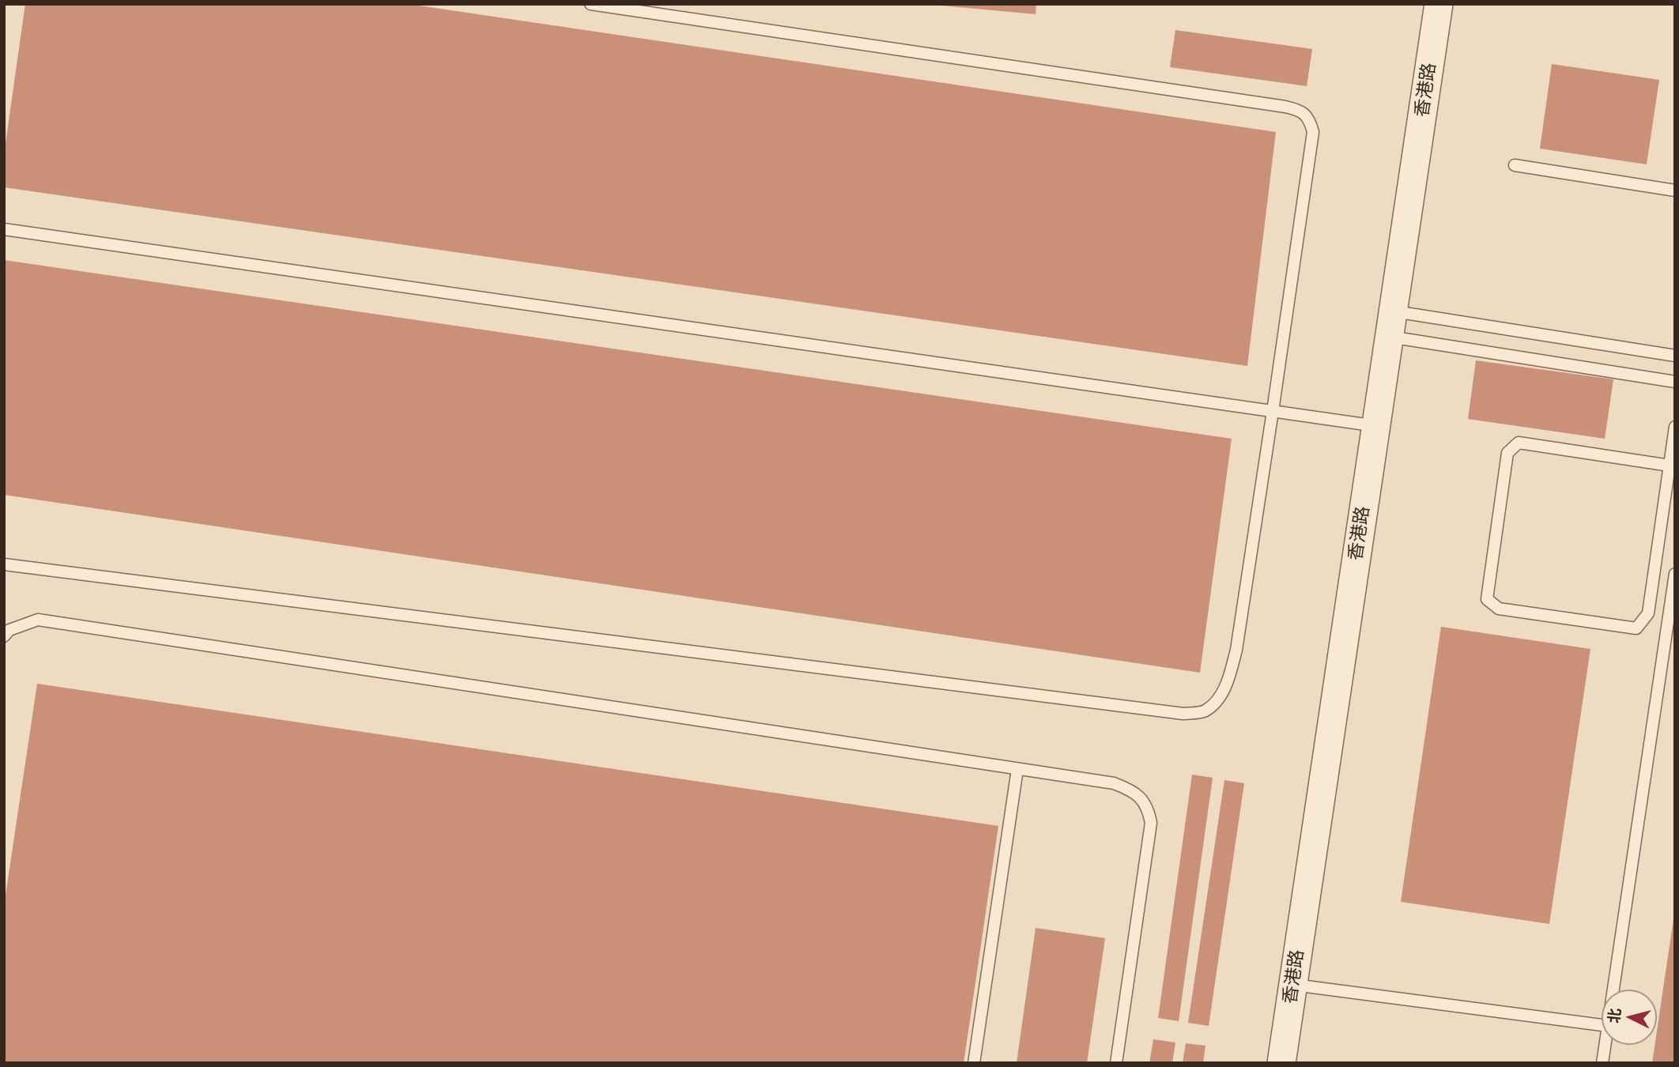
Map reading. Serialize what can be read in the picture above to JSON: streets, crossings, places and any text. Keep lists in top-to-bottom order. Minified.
{"streets":{"street":["香港路"]},"north":"left"}
